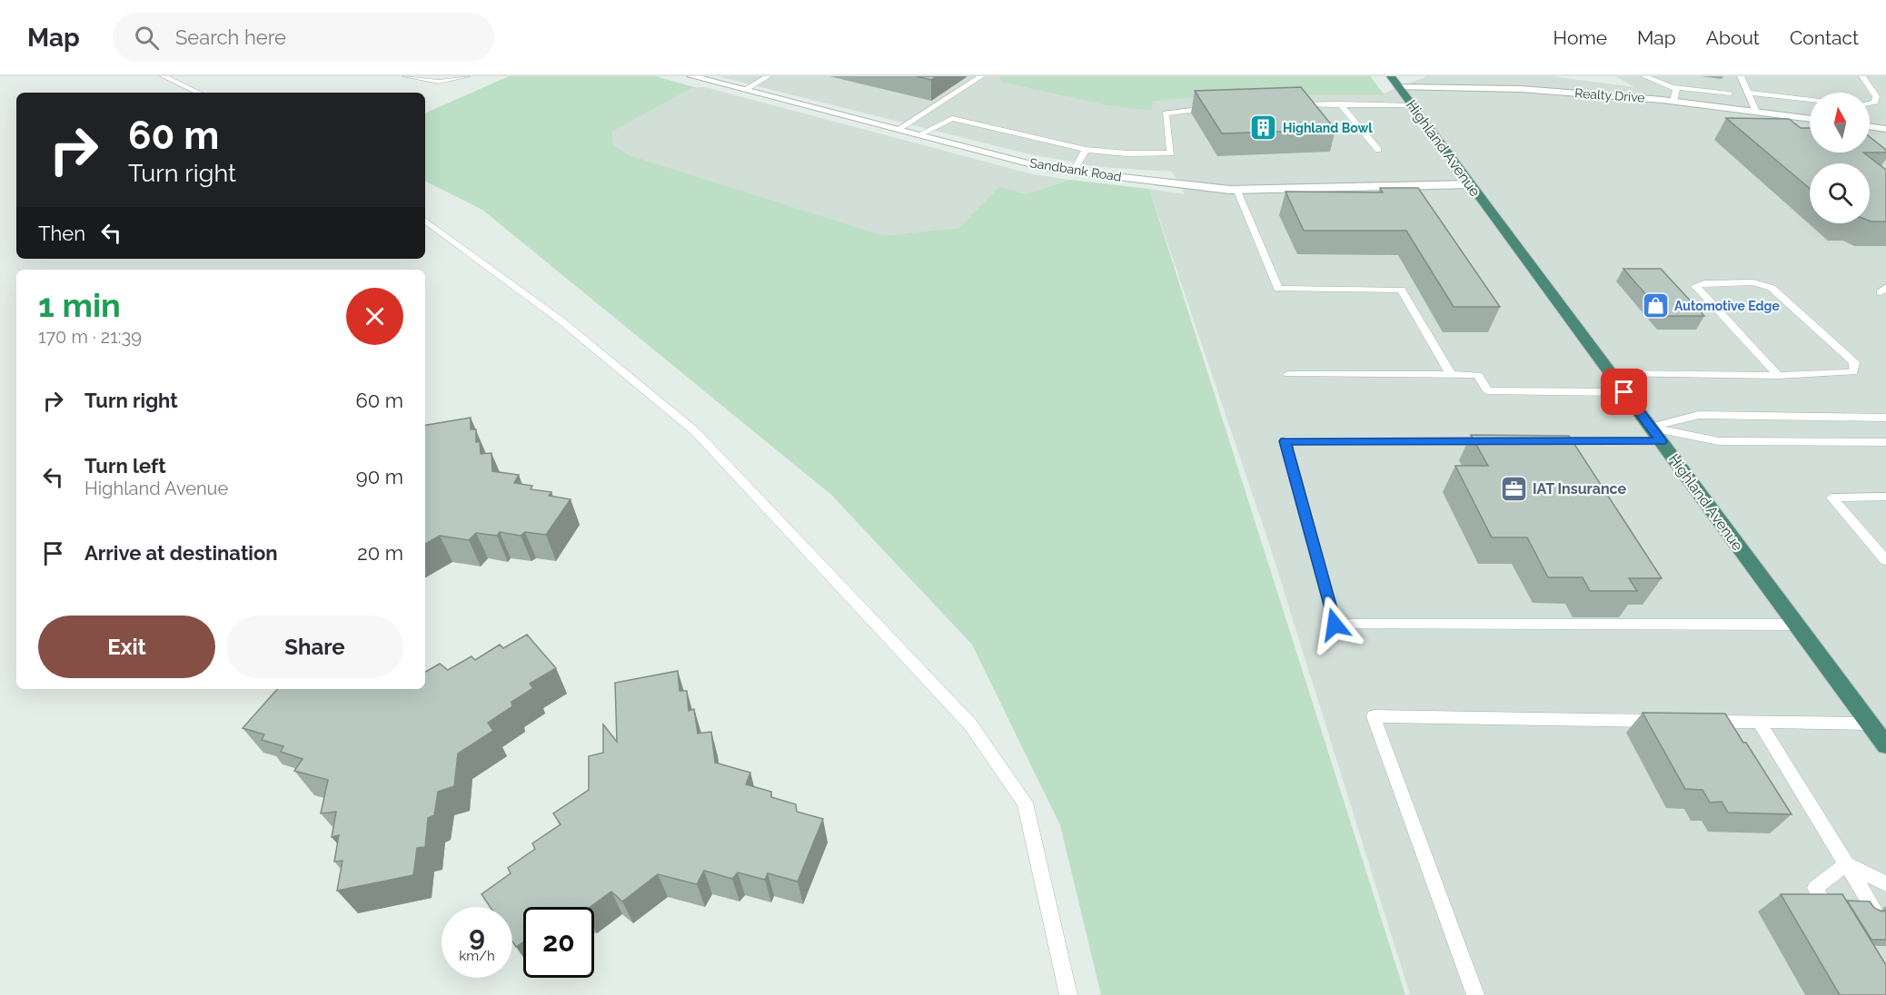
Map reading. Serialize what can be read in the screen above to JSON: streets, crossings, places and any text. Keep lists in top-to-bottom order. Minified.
{"streets":{"highway":["Highland Avenue"],"street":["Realty Drive","Sandbank Road"]},"crossings":[["Realty Drive","Highland Avenue"],["Highland Avenue","Sandbank Road"]],"places":{"building":["Highland Bowl"],"shop":["Automotive Edge"],"office":["IAT Insurance"]},"north":"top","page":{"header":"Map","search":"Search here","nav":["Home","Map","About","Contact"],"turn":["60 m","Turn right"],"then":"Then","heading":["1 min","170 m · 21:39"],"list":[{"name":"Turn right","value":"60 m"},{"name":"Turn left","note":"Highland Avenue","value":"90 m"},{"name":"Arrive at destination","value":"20 m"}],"buttons":["Exit","Share"],"speed":"9 km/h","limit":"20"}}
